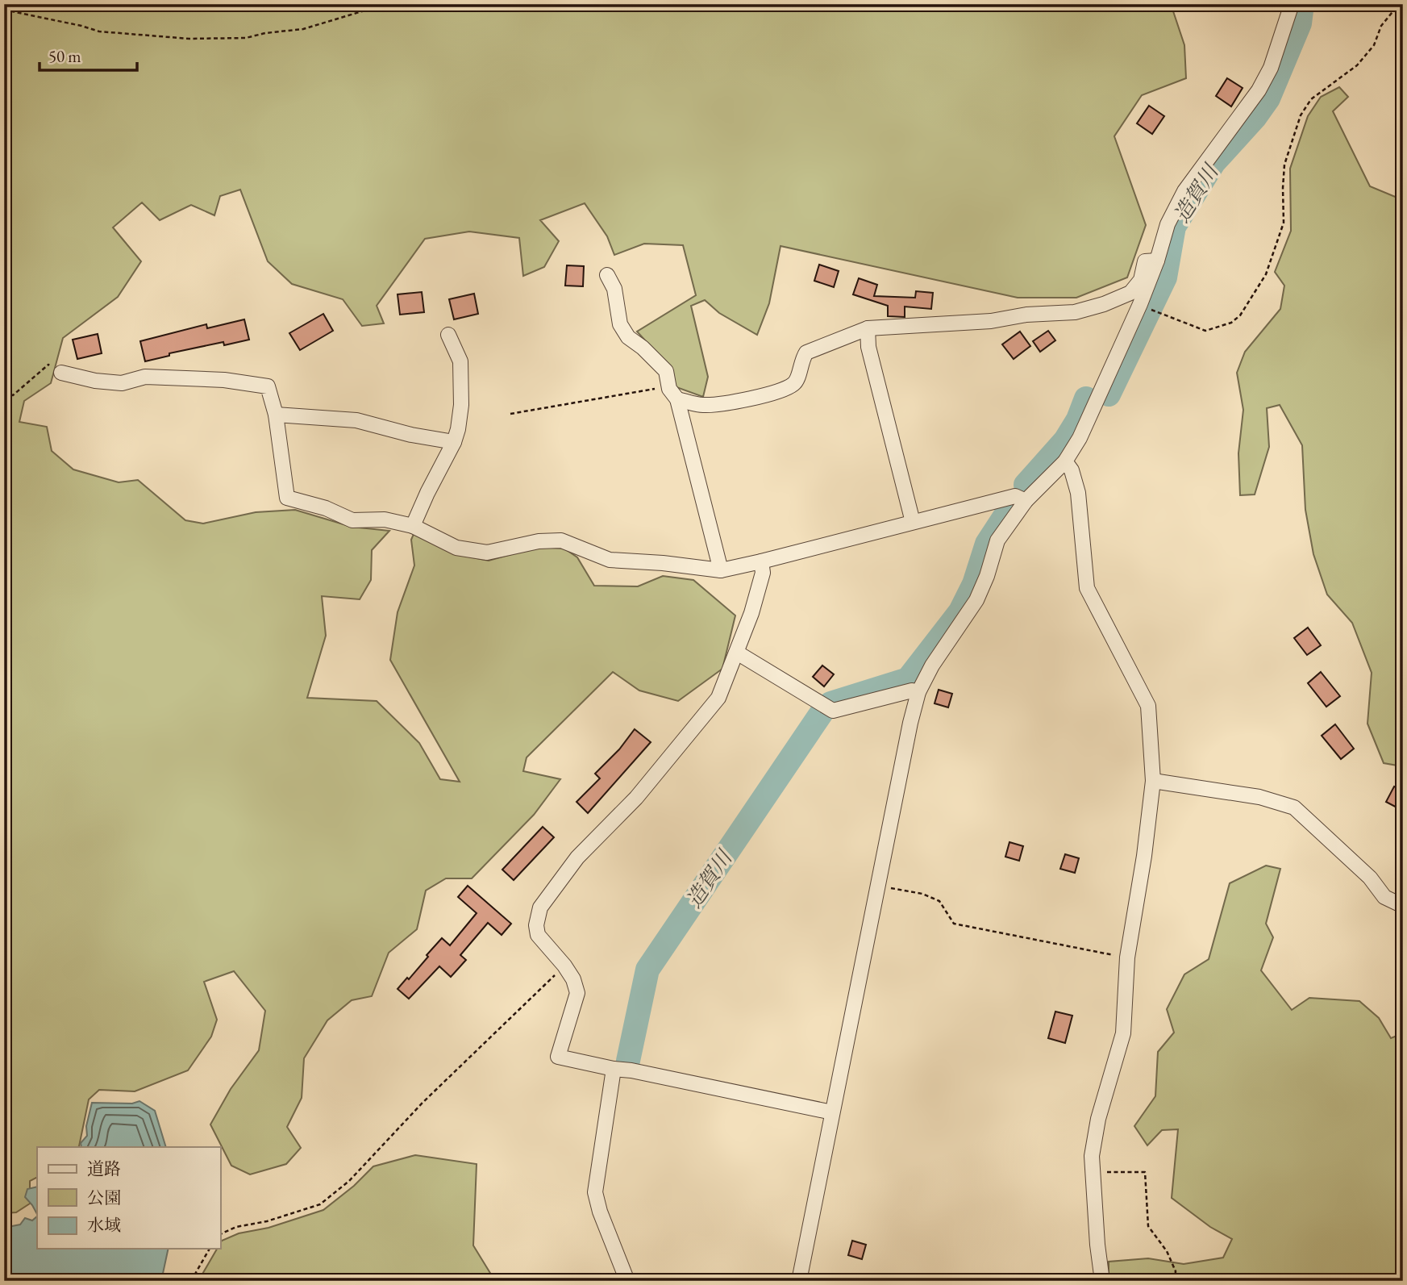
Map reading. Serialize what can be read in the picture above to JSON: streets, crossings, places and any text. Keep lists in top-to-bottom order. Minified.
{"water":["造賀川"],"legend":["道路","公園","水域"],"scale_bar":"50 m"}
